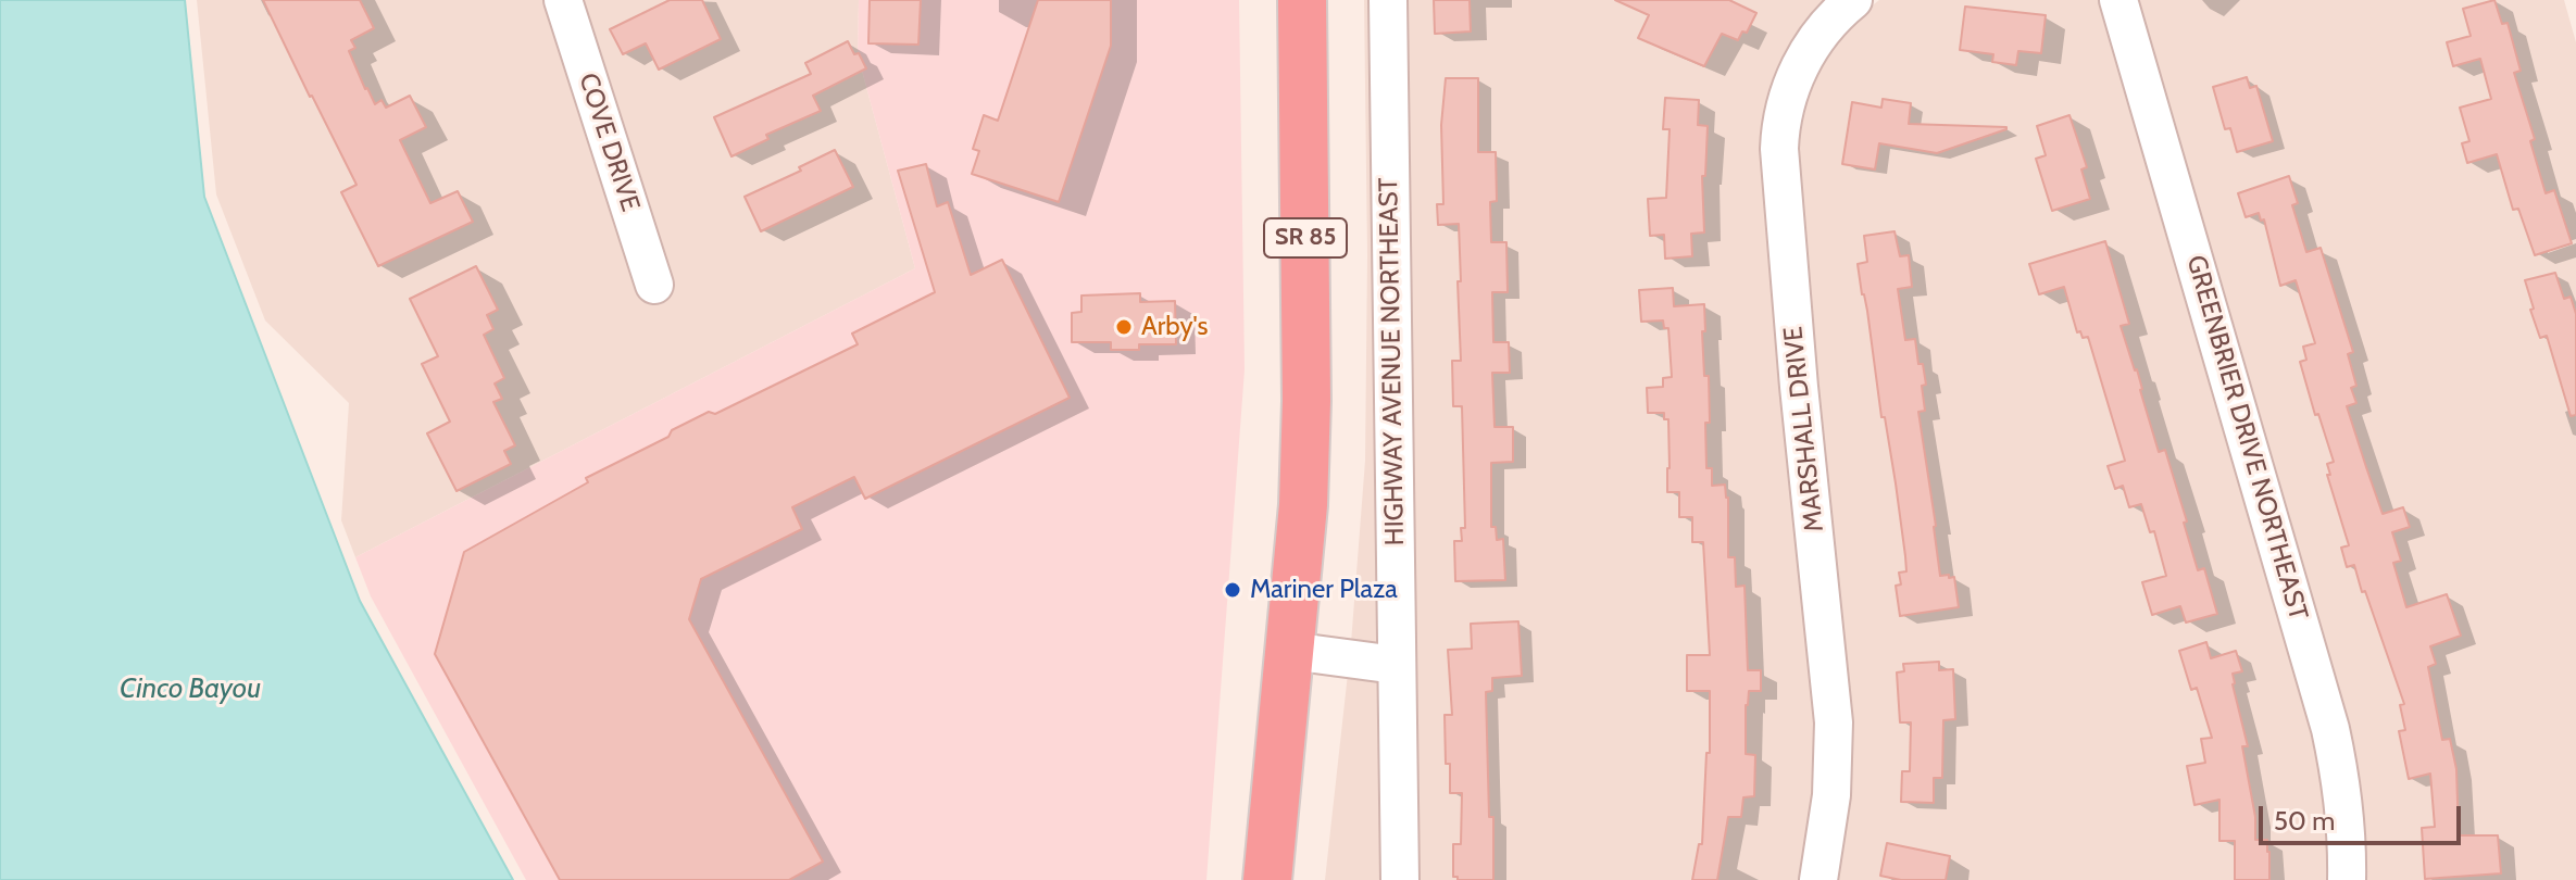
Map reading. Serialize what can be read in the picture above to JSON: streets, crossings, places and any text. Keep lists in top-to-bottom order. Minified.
{"streets":{"highway":["SR 85"],"street":["COVE DRIVE","HIGHWAY AVENUE NORTHEAST","MARSHALL DRIVE","GREENBRIER DRIVE NORTHEAST"]},"water":["Cinco Bayou"],"places":["Arby's","Mariner Plaza"],"scale_bar":"50 m"}
